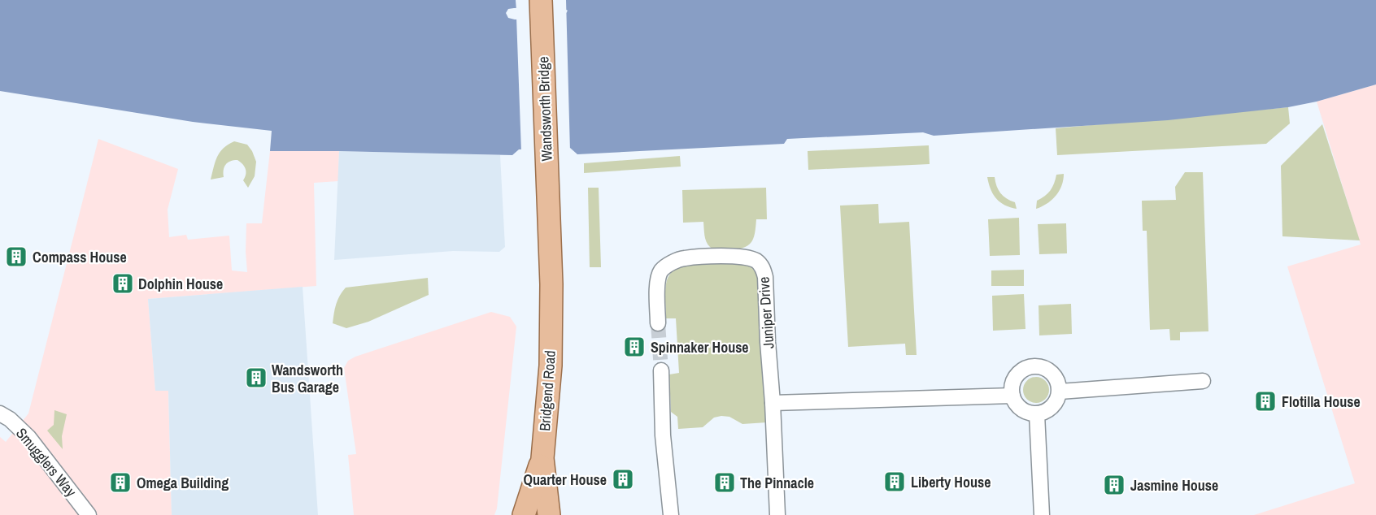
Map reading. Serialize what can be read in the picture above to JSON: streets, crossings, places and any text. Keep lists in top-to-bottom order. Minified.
{"streets":{"main road":["Wandsworth Bridge","Bridgend Road"],"street":["Juniper Drive","Smugglers Way"]},"crossings":[["Wandsworth Bridge","Bridgend Road"]],"places":{"building":["Compass House","Dolphin House","Spinnaker House","Wandsworth Bus Garage","Flotilla House","Quarter House","Liberty House","Omega Building","The Pinnacle","Jasmine House"]}}
